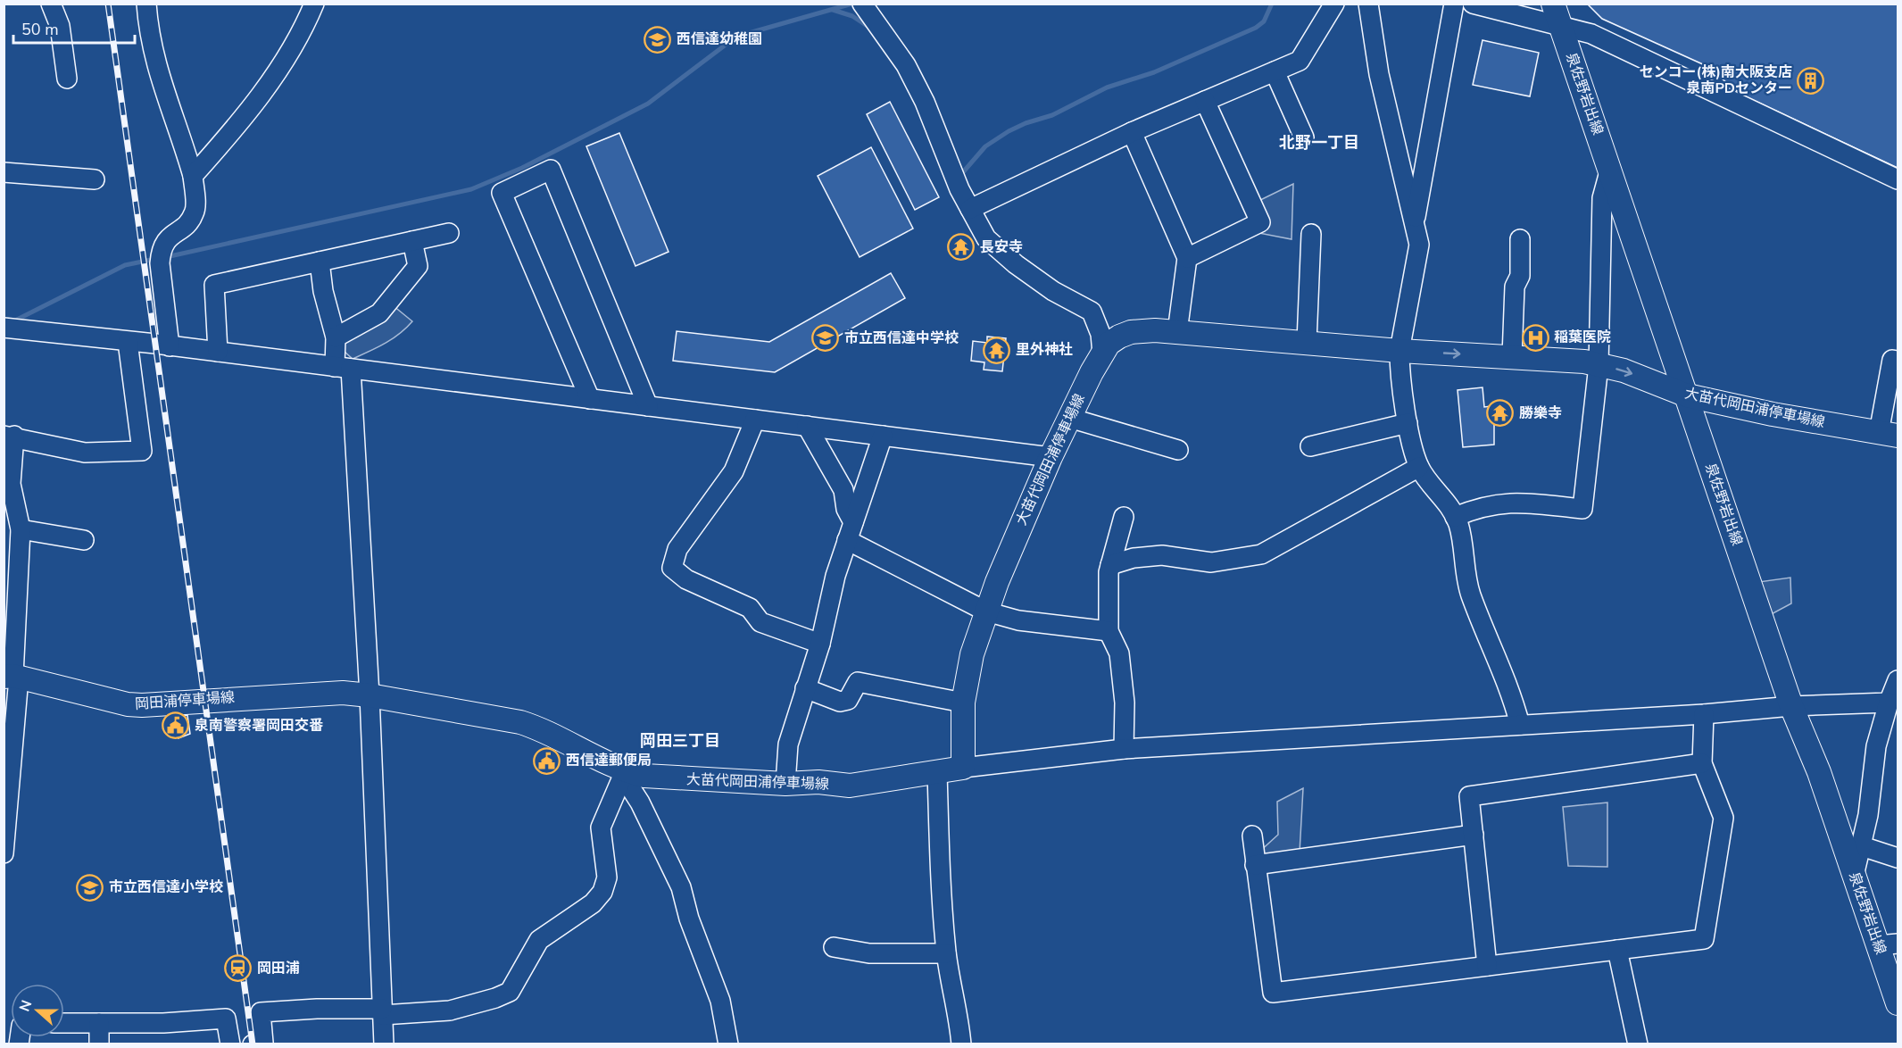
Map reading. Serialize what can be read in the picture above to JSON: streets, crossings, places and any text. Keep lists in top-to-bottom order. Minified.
{"streets":{"main road":["泉佐野岩出線","大苗代岡田浦停車場線","岡田浦停車場線"]},"crossings":[["泉佐野岩出線","大苗代岡田浦停車場線"],["大苗代岡田浦停車場線","岡田浦停車場線"]],"districts":["北野一丁目","岡田三丁目"],"places":{"school or university":["西信達幼稚園","市立西信達中学校","市立西信達小学校"],"building":["センコー(株)南大阪支店 泉南PDセンター"],"temple":["長安寺","里外神社","勝樂寺"],"hospital":["稲葉医院"],"public building":["泉南警察署岡田交番","西信達郵便局"],"station":["岡田浦"]},"scale_bar":"50 m","north":"left"}
